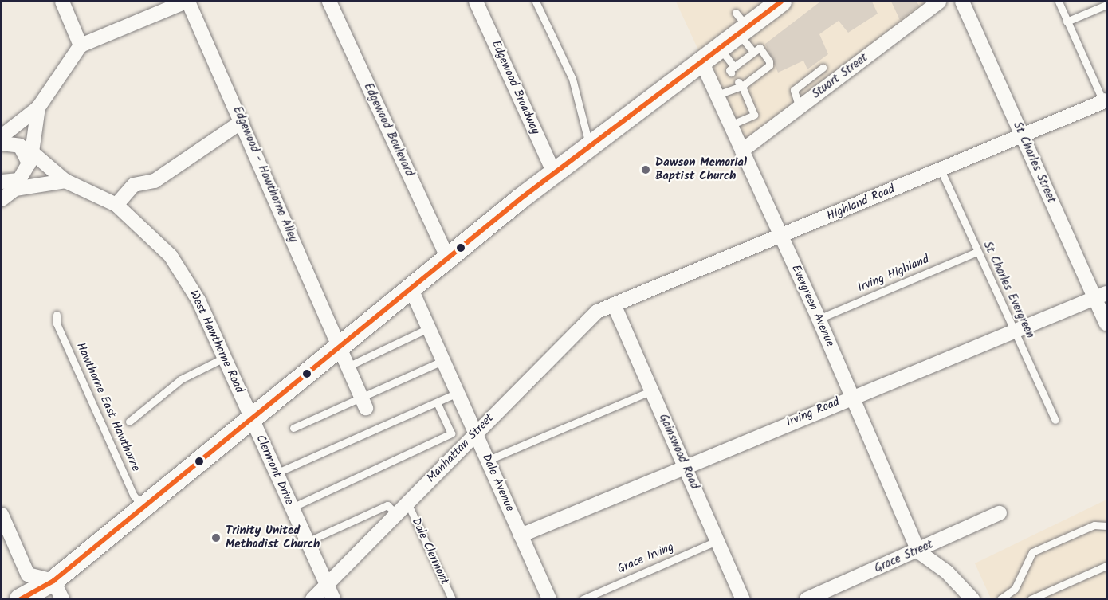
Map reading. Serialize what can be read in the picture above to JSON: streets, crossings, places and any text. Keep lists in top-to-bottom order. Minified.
{"streets":{"street":["Stuart Street","Edgewood Broadway","Edgewood Boulevard","St Charles Street","Edgewood - Hawthorne Alley","Highland Road","Evergreen Avenue","West Hawthorne Road","Irving Road","Manhattan Street","Gainswood Road","Clermont Drive","Dale Avenue","Grace Street"],"lane":["Irving Highland","St Charles Evergreen","Hawthorne East Hawthorne","Dale Clermont","Grace Irving"]},"crossings":[["Stuart Street","Evergreen Avenue"],["St Charles Street","Highland Road"],["St Charles Street","Irving Road"],["Highland Road","St Charles Evergreen"],["Highland Road","Evergreen Avenue"],["Highland Road","Manhattan Street"],["Highland Road","Gainswood Road"],["Irving Highland","St Charles Evergreen"],["Irving Highland","Evergreen Avenue"],["St Charles Evergreen","Irving Road"],["Evergreen Avenue","Irving Road"],["Evergreen Avenue","Grace Street"],["West Hawthorne Road","Clermont Drive"],["Irving Road","Gainswood Road"],["Irving Road","Dale Avenue"],["Manhattan Street","Gainswood Road"],["Manhattan Street","Clermont Drive"],["Manhattan Street","Dale Avenue"],["Manhattan Street","Dale Clermont"],["Gainswood Road","Grace Irving"]],"places":["Dawson Memorial Baptist Church","Trinity United Methodist Church"]}
